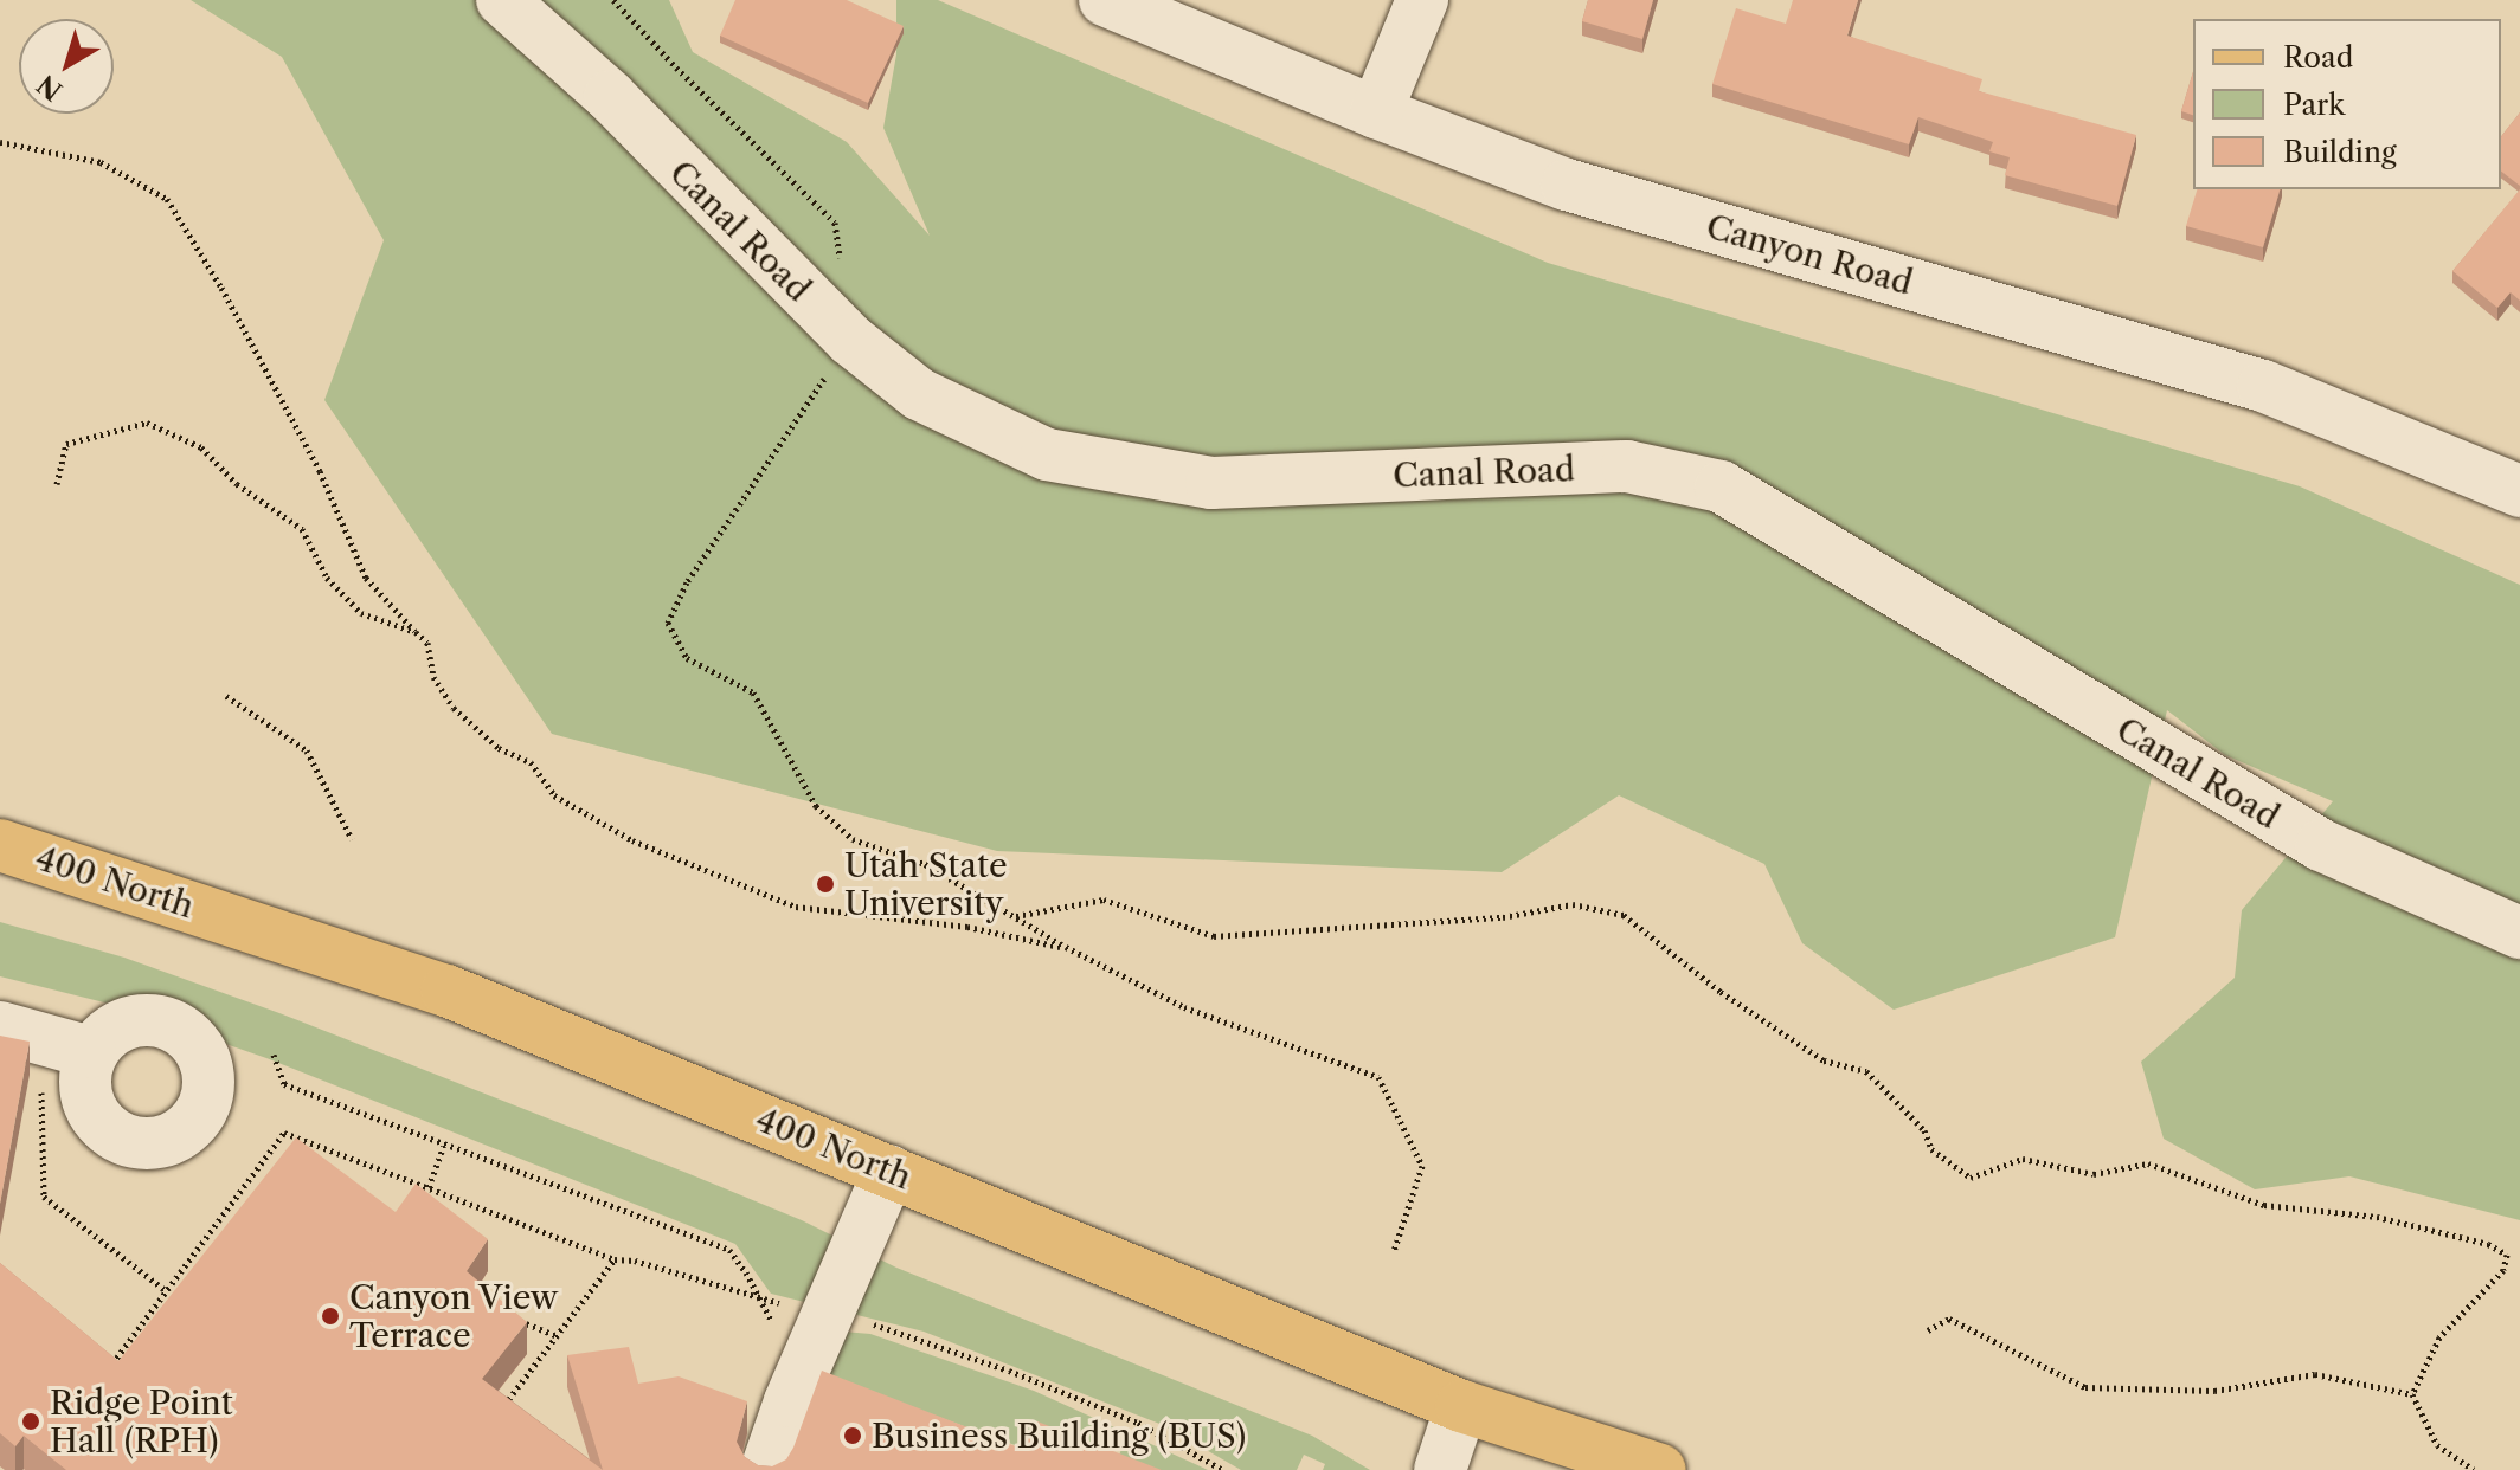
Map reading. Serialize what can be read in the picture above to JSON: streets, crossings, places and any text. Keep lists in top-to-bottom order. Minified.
{"streets":{"main road":["400 North"],"street":["Canal Road","Canyon Road"]},"places":["Utah State University","Canyon View Terrace","Ridge Point Hall (RPH)","Business Building (BUS)"],"legend":["Road","Park","Building"],"north":"bottom left"}
